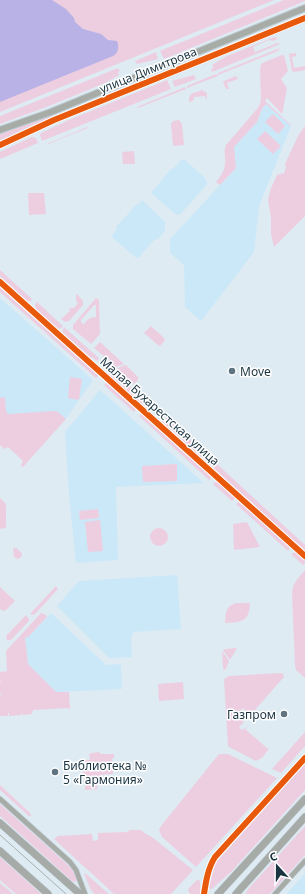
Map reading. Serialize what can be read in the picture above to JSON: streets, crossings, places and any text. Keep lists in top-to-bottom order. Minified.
{"streets":{"street":["улица Димитрова","Малая Бухарестская улица"]},"places":["Move","Газпром","Библиотека № 5 «Гармония»"],"north":"top"}
